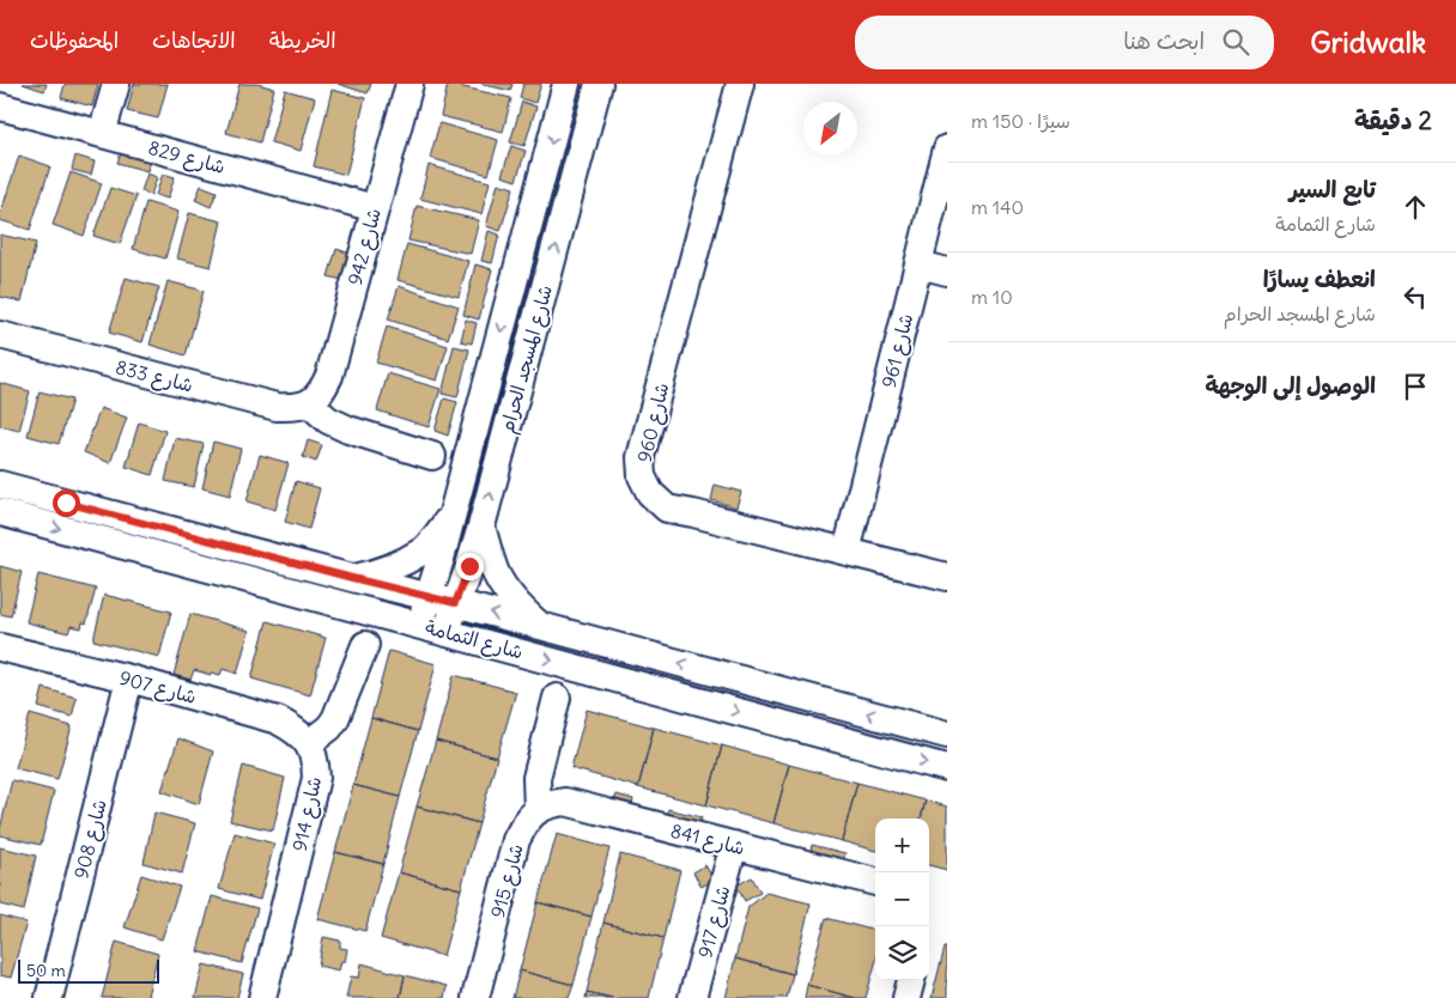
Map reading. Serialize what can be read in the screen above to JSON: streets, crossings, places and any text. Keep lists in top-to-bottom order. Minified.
{"streets":{"street":["شارع 829","شارع 942","شارع 961","شارع المسجد الحرام","شارع 833","شارع 960","شارع الثمامة","شارع 907","شارع 914","شارع 908","شارع 841","شارع 915","شارع 917"]},"crossings":[["شارع 829","شارع 942"],["شارع 942","شارع 833"],["شارع 961","شارع 960"],["شارع المسجد الحرام","شارع الثمامة"],["شارع 907","شارع 914"],["شارع 907","شارع 908"],["شارع 841","شارع 915"],["شارع 841","شارع 917"]],"scale_bar":"50 m","north":"bottom left","page":{"header":"Gridwalk","search":"ابحث هنا","nav":["الخريطة","الاتجاهات","المحفوظات"],"heading":["2 دقيقة","سيرًا · 150 m"],"list":[["تابع السير","شارع الثمامة","140 m"],["انعطف يسارًا","شارع المسجد الحرام","10 m"],"الوصول إلى الوجهة"],"map_buttons":["+","−"],"scale":"50 m"}}
